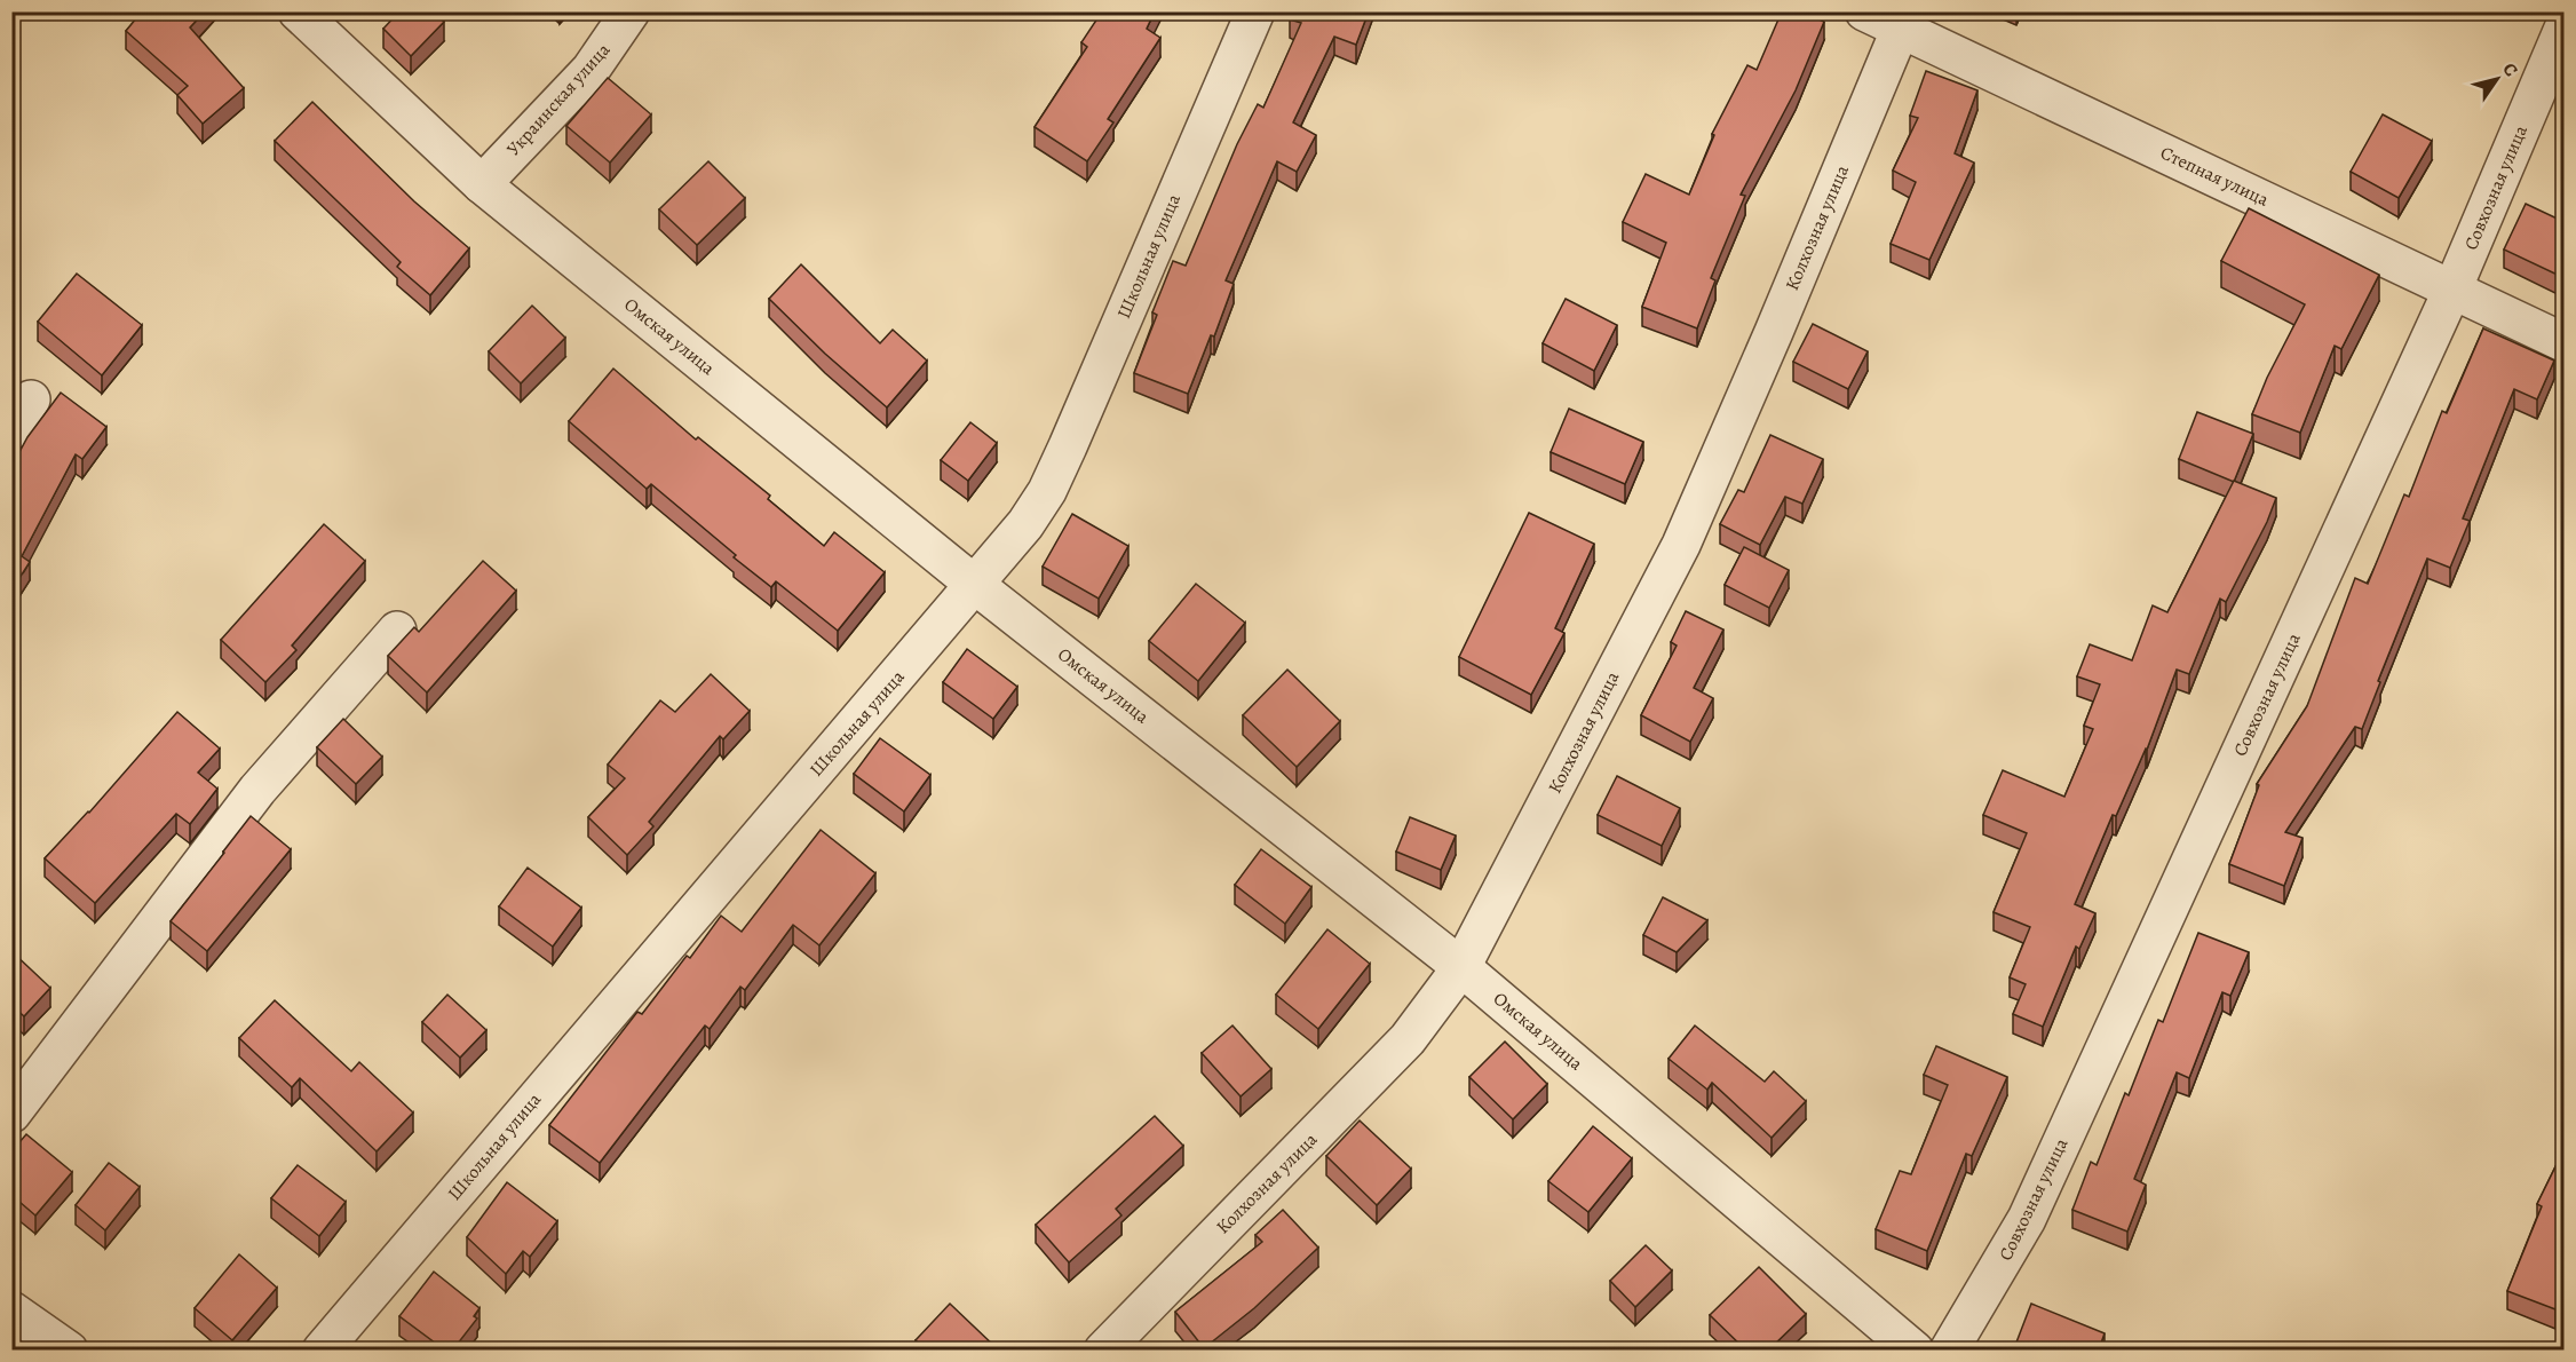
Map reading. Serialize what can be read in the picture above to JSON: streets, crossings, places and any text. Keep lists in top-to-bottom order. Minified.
{"streets":{"street":["Украинская улица","Степная улица","Совхозная улица","Колхозная улица","Школьная улица","Омская улица"]},"crossings":[["Украинская улица","Омская улица"],["Степная улица","Совхозная улица"],["Степная улица","Колхозная улица"],["Колхозная улица","Омская улица"],["Школьная улица","Омская улица"]],"north":"top right"}
